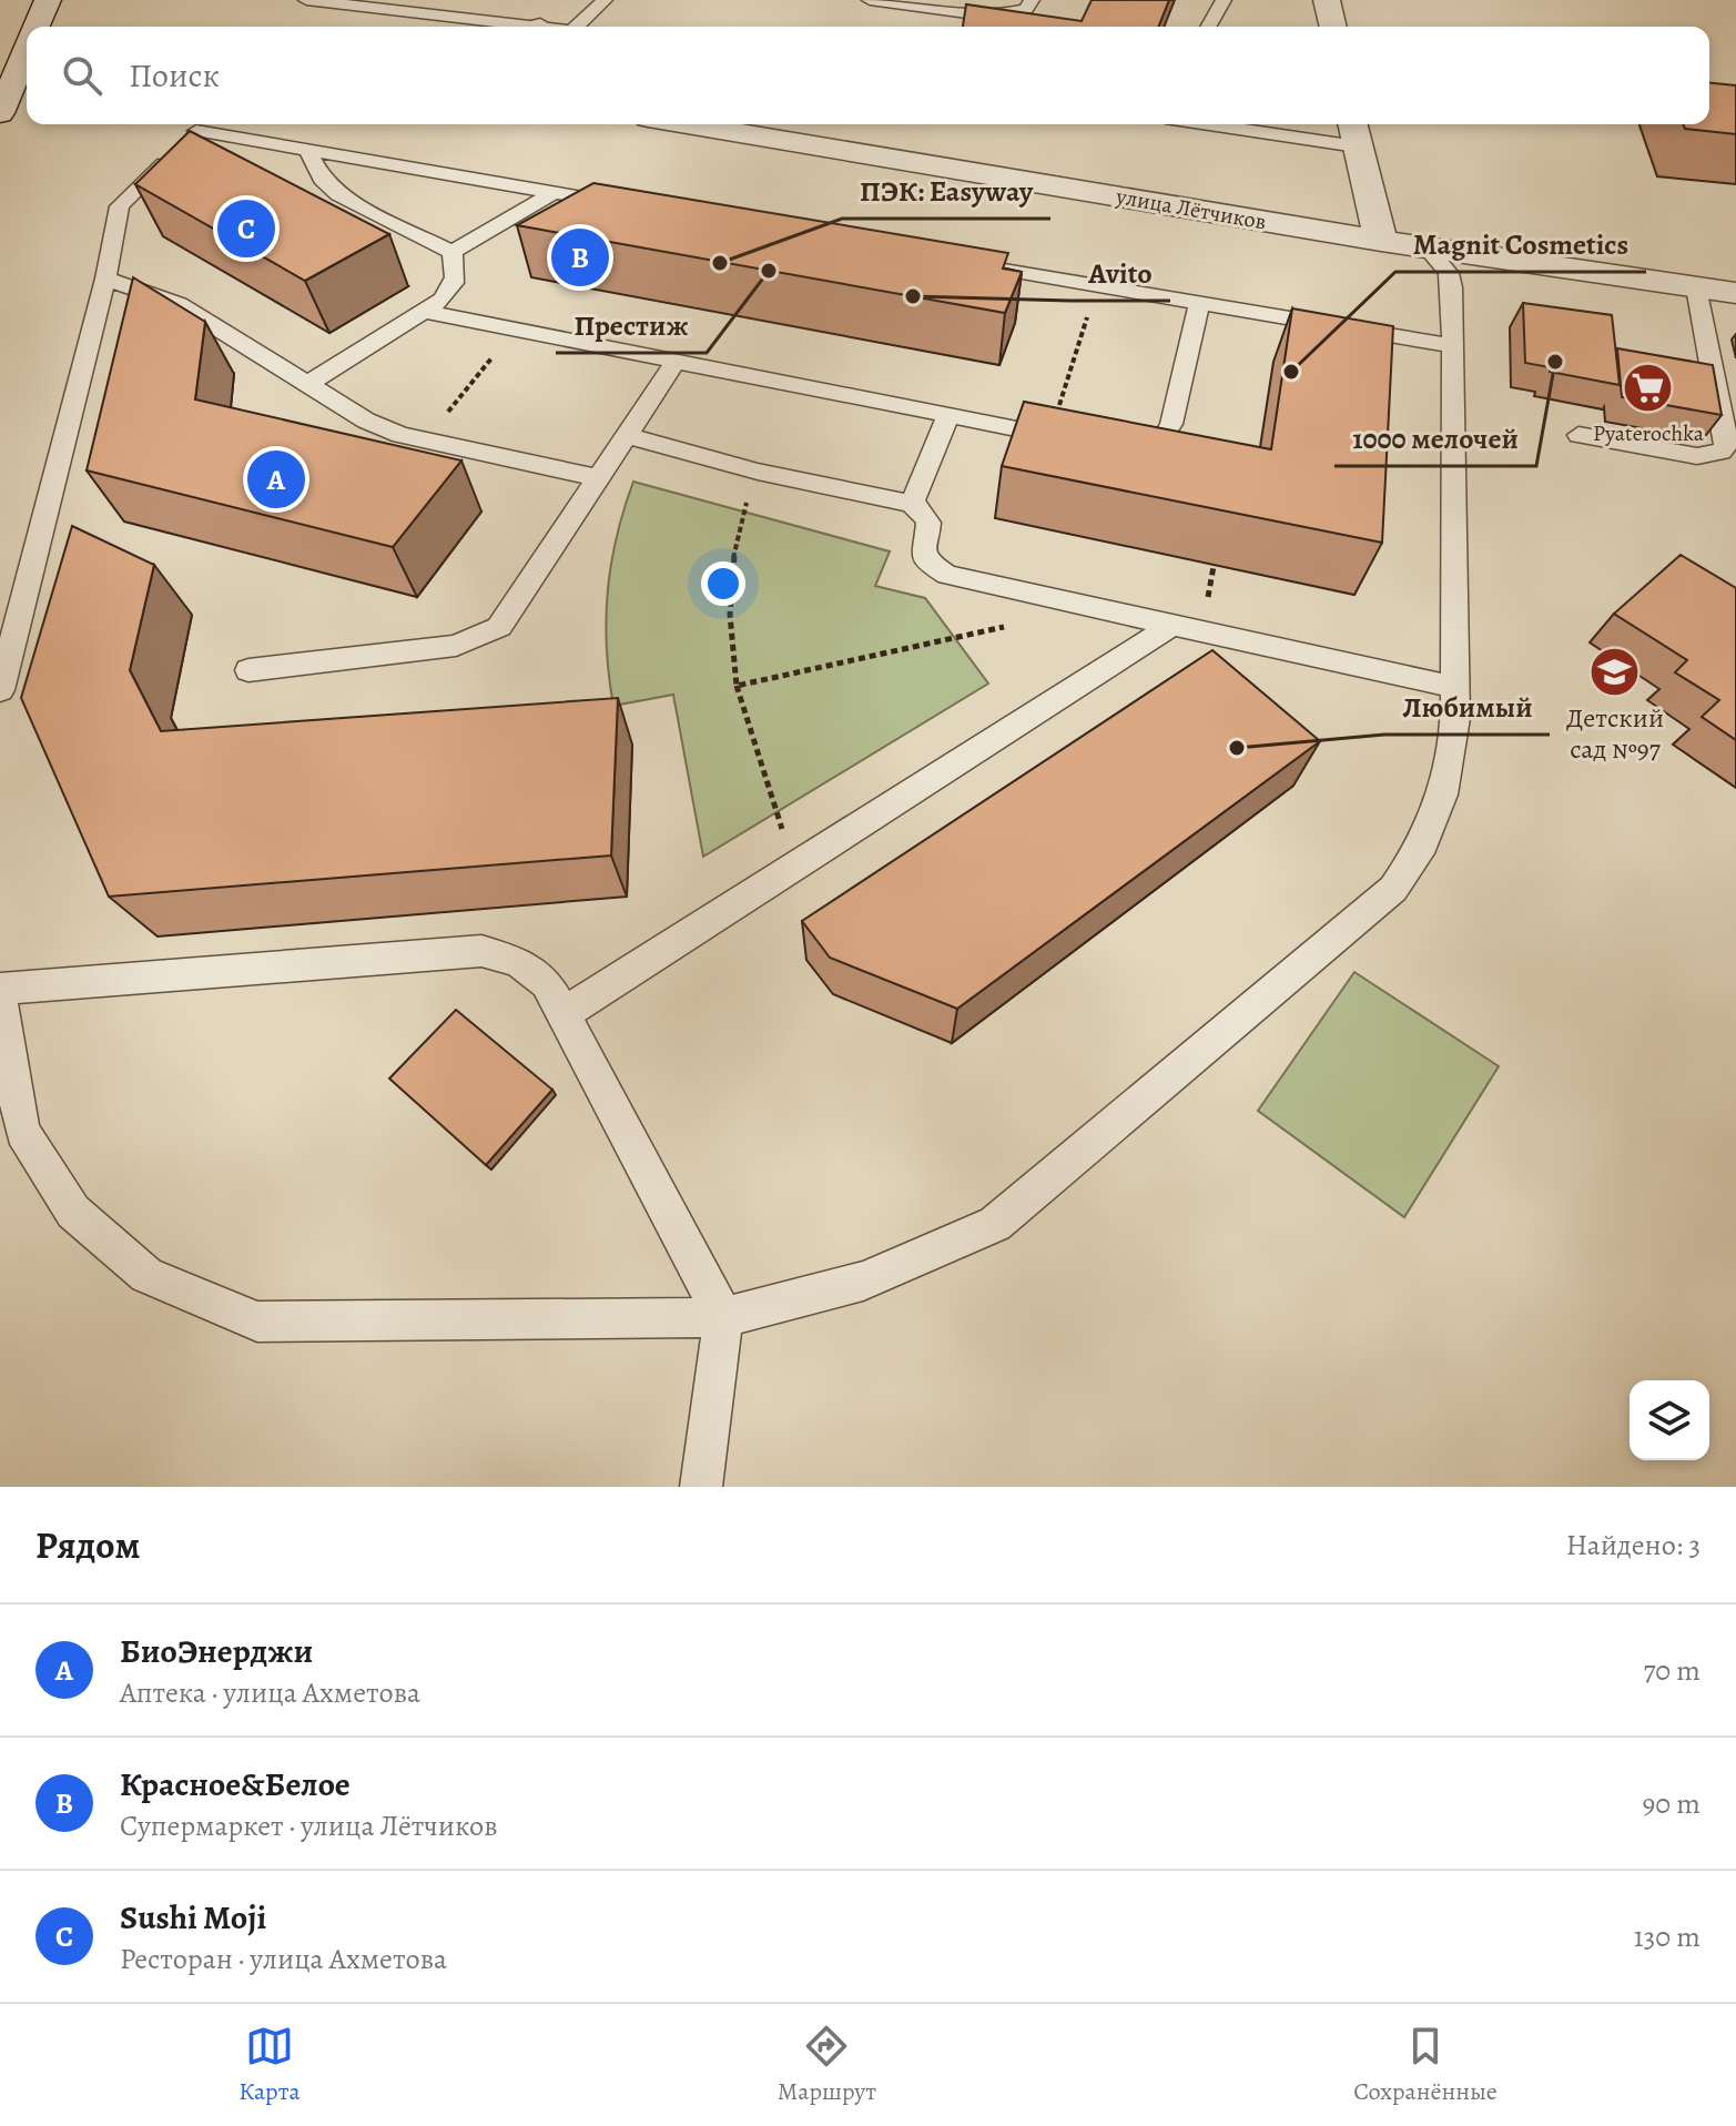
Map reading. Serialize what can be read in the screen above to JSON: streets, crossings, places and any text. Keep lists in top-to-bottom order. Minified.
{"streets":{"street":["улица Лётчиков"]},"places":{"other":["ПЭК: Easyway","Престиж","Avito","1000 мелочей","Magnit Cosmetics","Любимый"],"supermarket":["Pyaterochka"],"school or university":["Детский сад №97"]},"page":{"search":"Поиск","pins":["C","B","A"],"heading":["Рядом","Найдено: 3"],"list":[{"mark":"A","name":"БиоЭнерджи","note":"Аптека · улица Ахметова","value":"70 m"},{"mark":"B","name":"Красное&Белое","note":"Супермаркет · улица Лётчиков","value":"90 m"},{"mark":"C","name":"Sushi Moji","note":"Ресторан · улица Ахметова","value":"130 m"}],"nav":["Карта","Маршрут","Сохранённые"]}}
